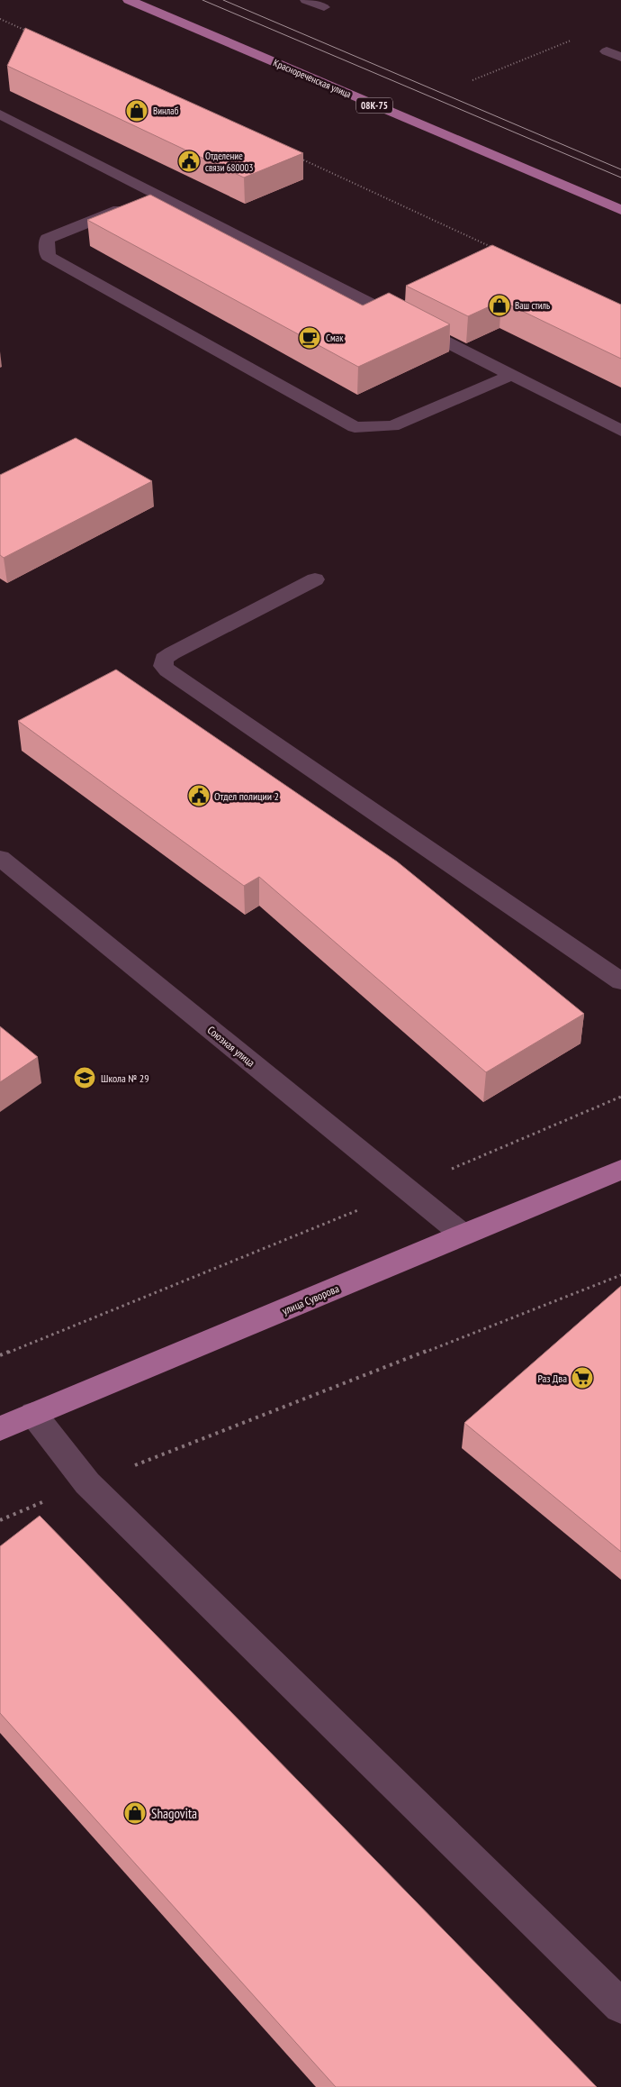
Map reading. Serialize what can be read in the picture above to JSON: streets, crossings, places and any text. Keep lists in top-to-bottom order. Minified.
{"streets":{"main road":["Краснореченская улица","08К-75","улица Суворова"],"street":["Союзная улица"]},"crossings":[["Союзная улица","улица Суворова"]],"places":{"shop":["Винлаб","Ваш стиль","Shagovita"],"public building":["Отделение связи 680003","Отдел полиции 2"],"cafe":["Смак"],"school or university":["Школа № 29"],"supermarket":["Раз Два"]}}
